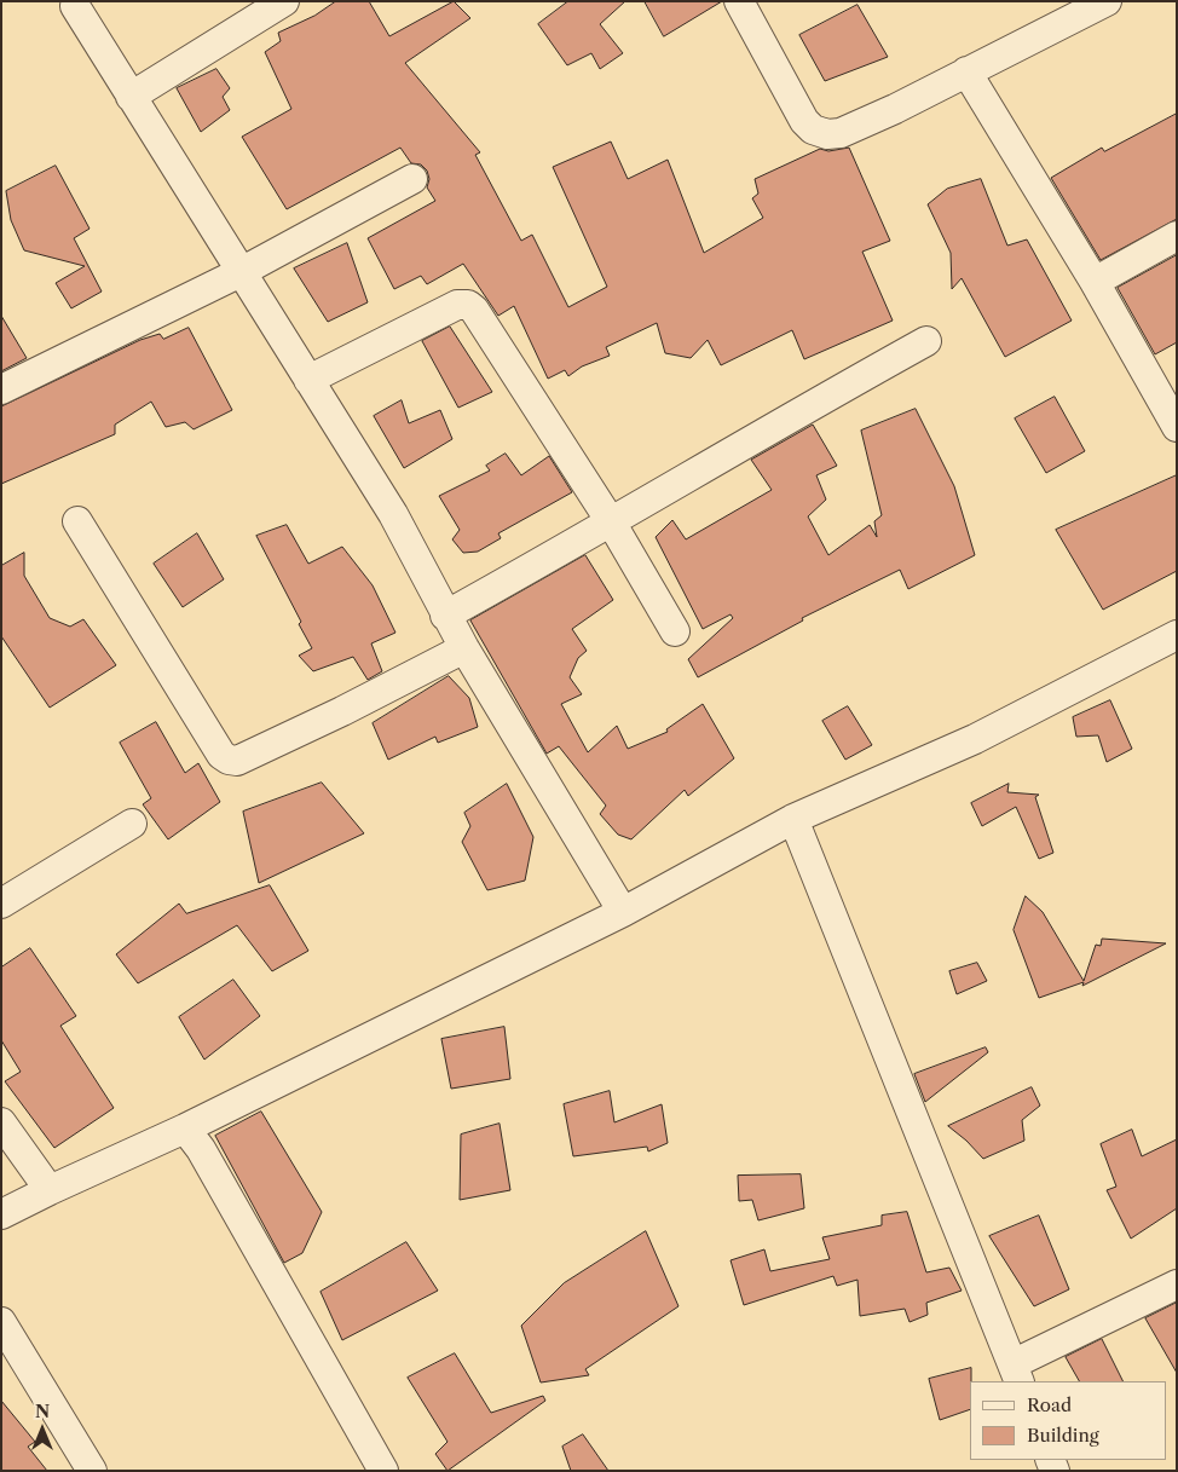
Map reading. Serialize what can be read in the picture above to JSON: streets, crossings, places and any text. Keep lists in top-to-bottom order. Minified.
{"legend":["Road","Building"],"north":"top"}
